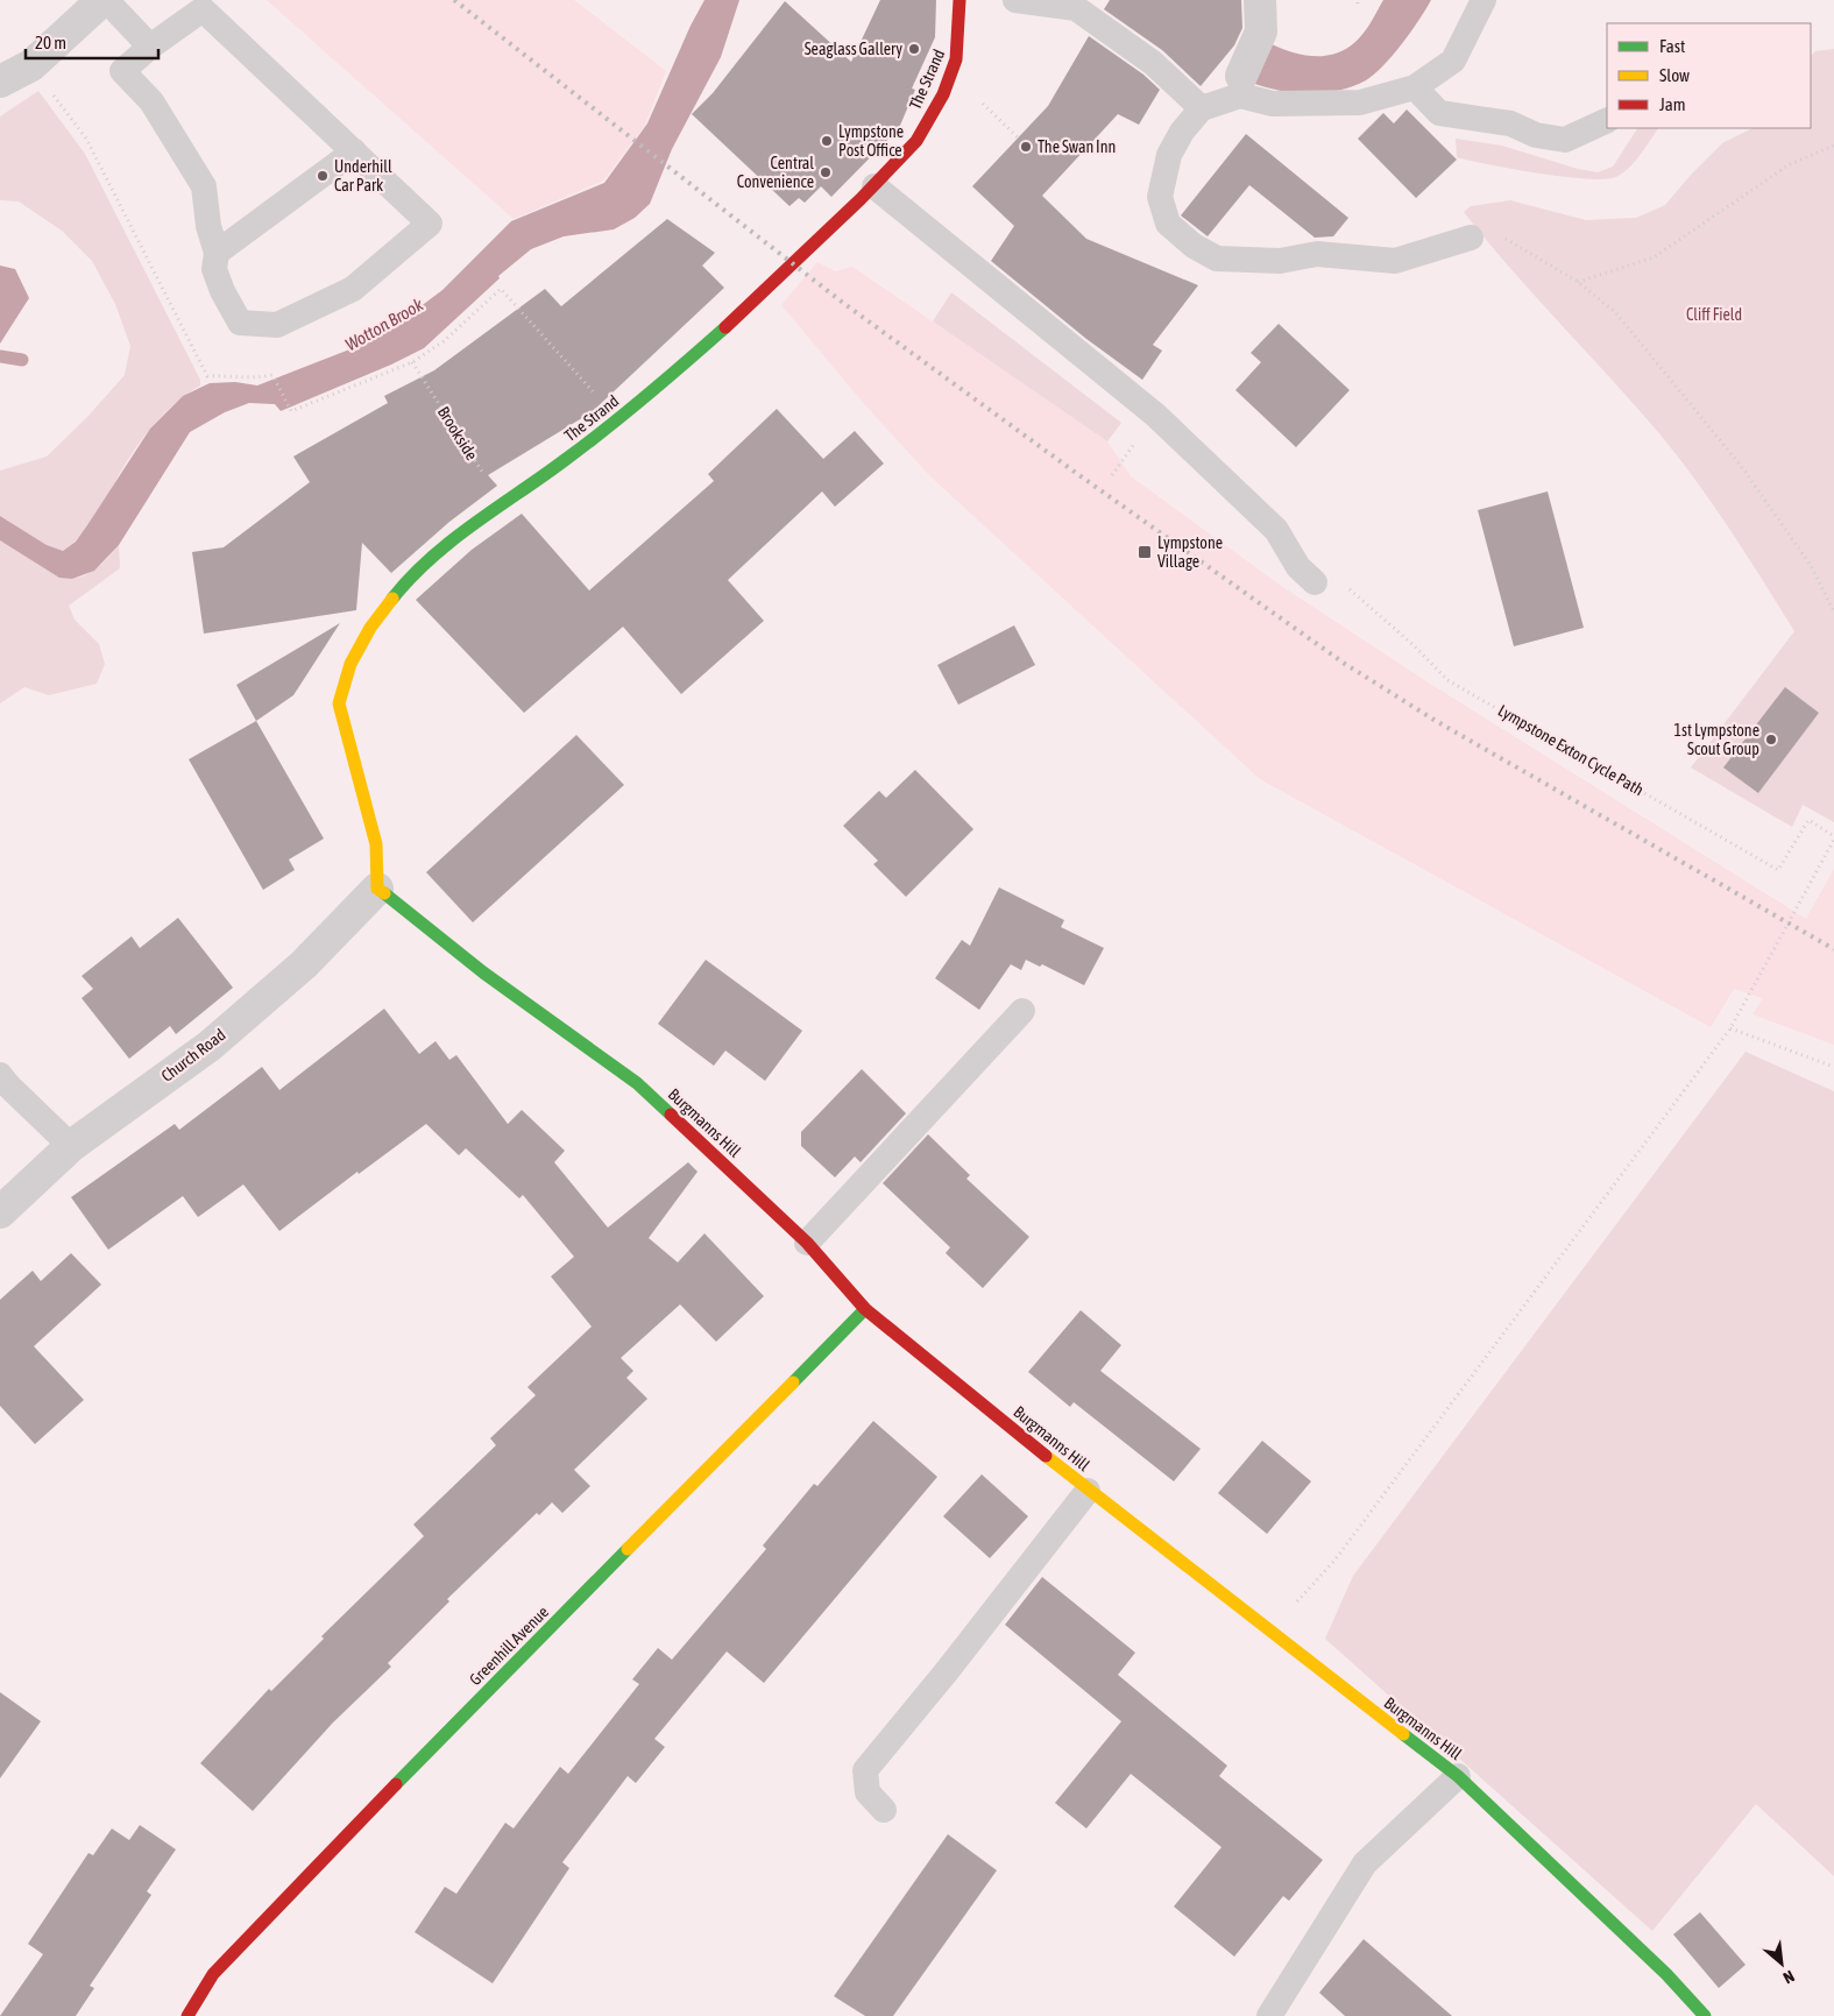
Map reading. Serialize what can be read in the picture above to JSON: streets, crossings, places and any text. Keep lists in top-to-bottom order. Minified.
{"streets":{"street":["The Strand","Church Road","Burgmanns Hill","Greenhill Avenue"],"path":["Brookside","Lympstone Exton Cycle Path"]},"crossings":[["The Strand","Brookside"],["The Strand","Church Road"],["The Strand","Burgmanns Hill"],["Church Road","Burgmanns Hill"],["Burgmanns Hill","Greenhill Avenue"]],"water":["Wotton Brook"],"parks":["Cliff Field"],"places":{"other":["Seaglass Gallery","Lympstone Post Office","The Swan Inn","Central Convenience","Underhill Car Park","1st Lympstone Scout Group"],"transit":["Lympstone Village"]},"legend":["Fast","Slow","Jam"],"scale_bar":"20 m","north":"bottom right"}
